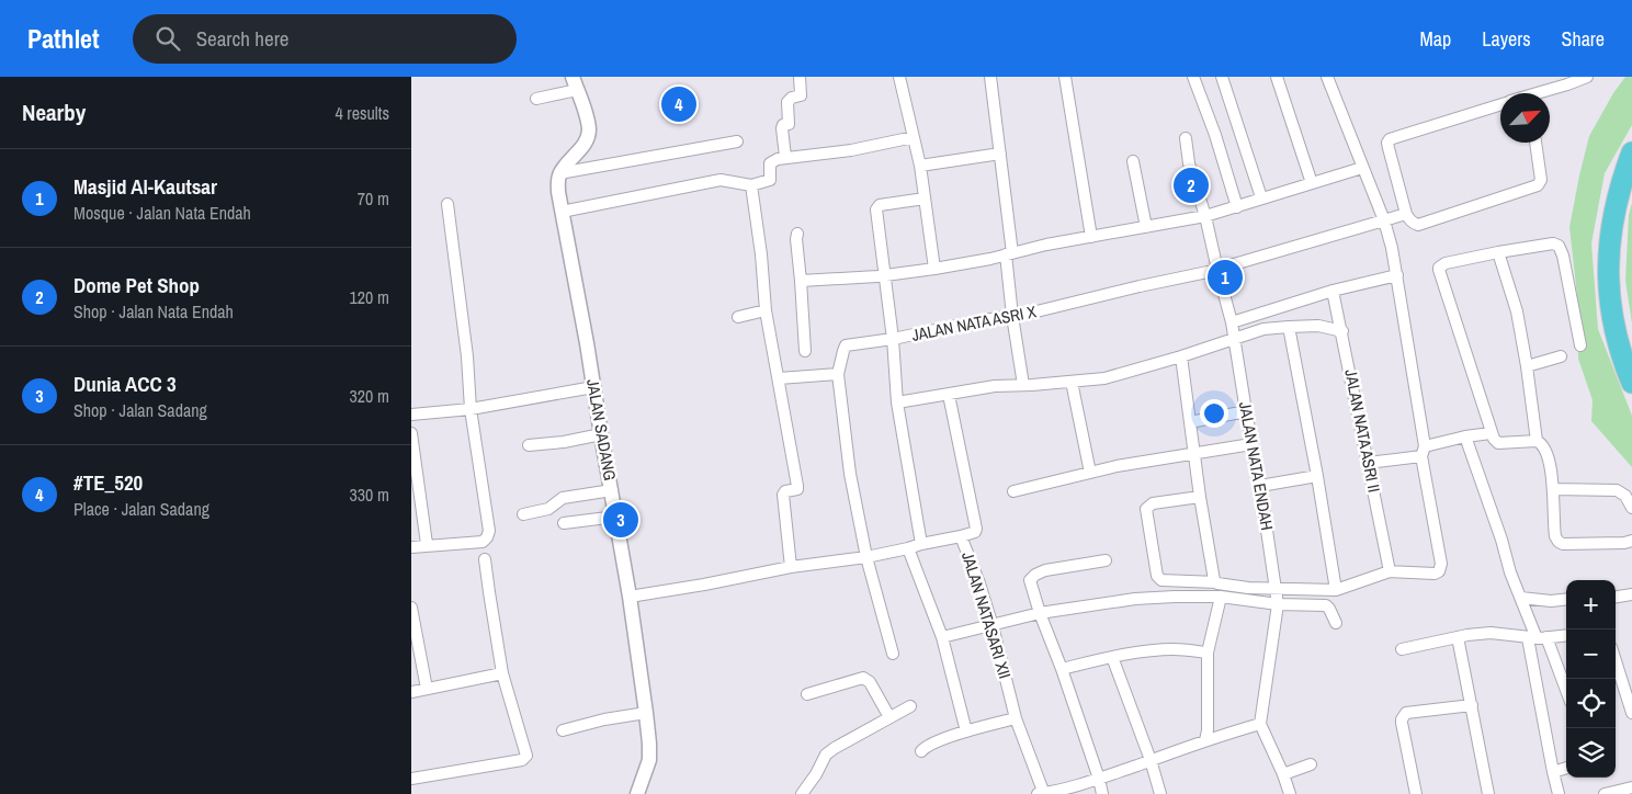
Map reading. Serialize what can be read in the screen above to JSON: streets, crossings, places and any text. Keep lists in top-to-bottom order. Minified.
{"streets":{"street":["JALAN NATA ASRI X","JALAN SADANG","JALAN NATA ASRI II","JALAN NATA ENDAH","JALAN NATASARI XII"]},"crossings":[["JALAN NATA ASRI X","JALAN NATA ENDAH"]],"north":"top right","page":{"header":"Pathlet","search":"Search here","nav":["Map","Layers","Share"],"heading":["Nearby","4 results"],"pins":["4","2","1","3"],"list":[{"mark":"1","name":"Masjid Al-Kautsar","note":"Mosque · Jalan Nata Endah","value":"70 m"},{"mark":"2","name":"Dome Pet Shop","note":"Shop · Jalan Nata Endah","value":"120 m"},{"mark":"3","name":"Dunia ACC 3","note":"Shop · Jalan Sadang","value":"320 m"},{"mark":"4","name":"#TE_520","note":"Place · Jalan Sadang","value":"330 m"}],"map_buttons":["+","−"]}}
